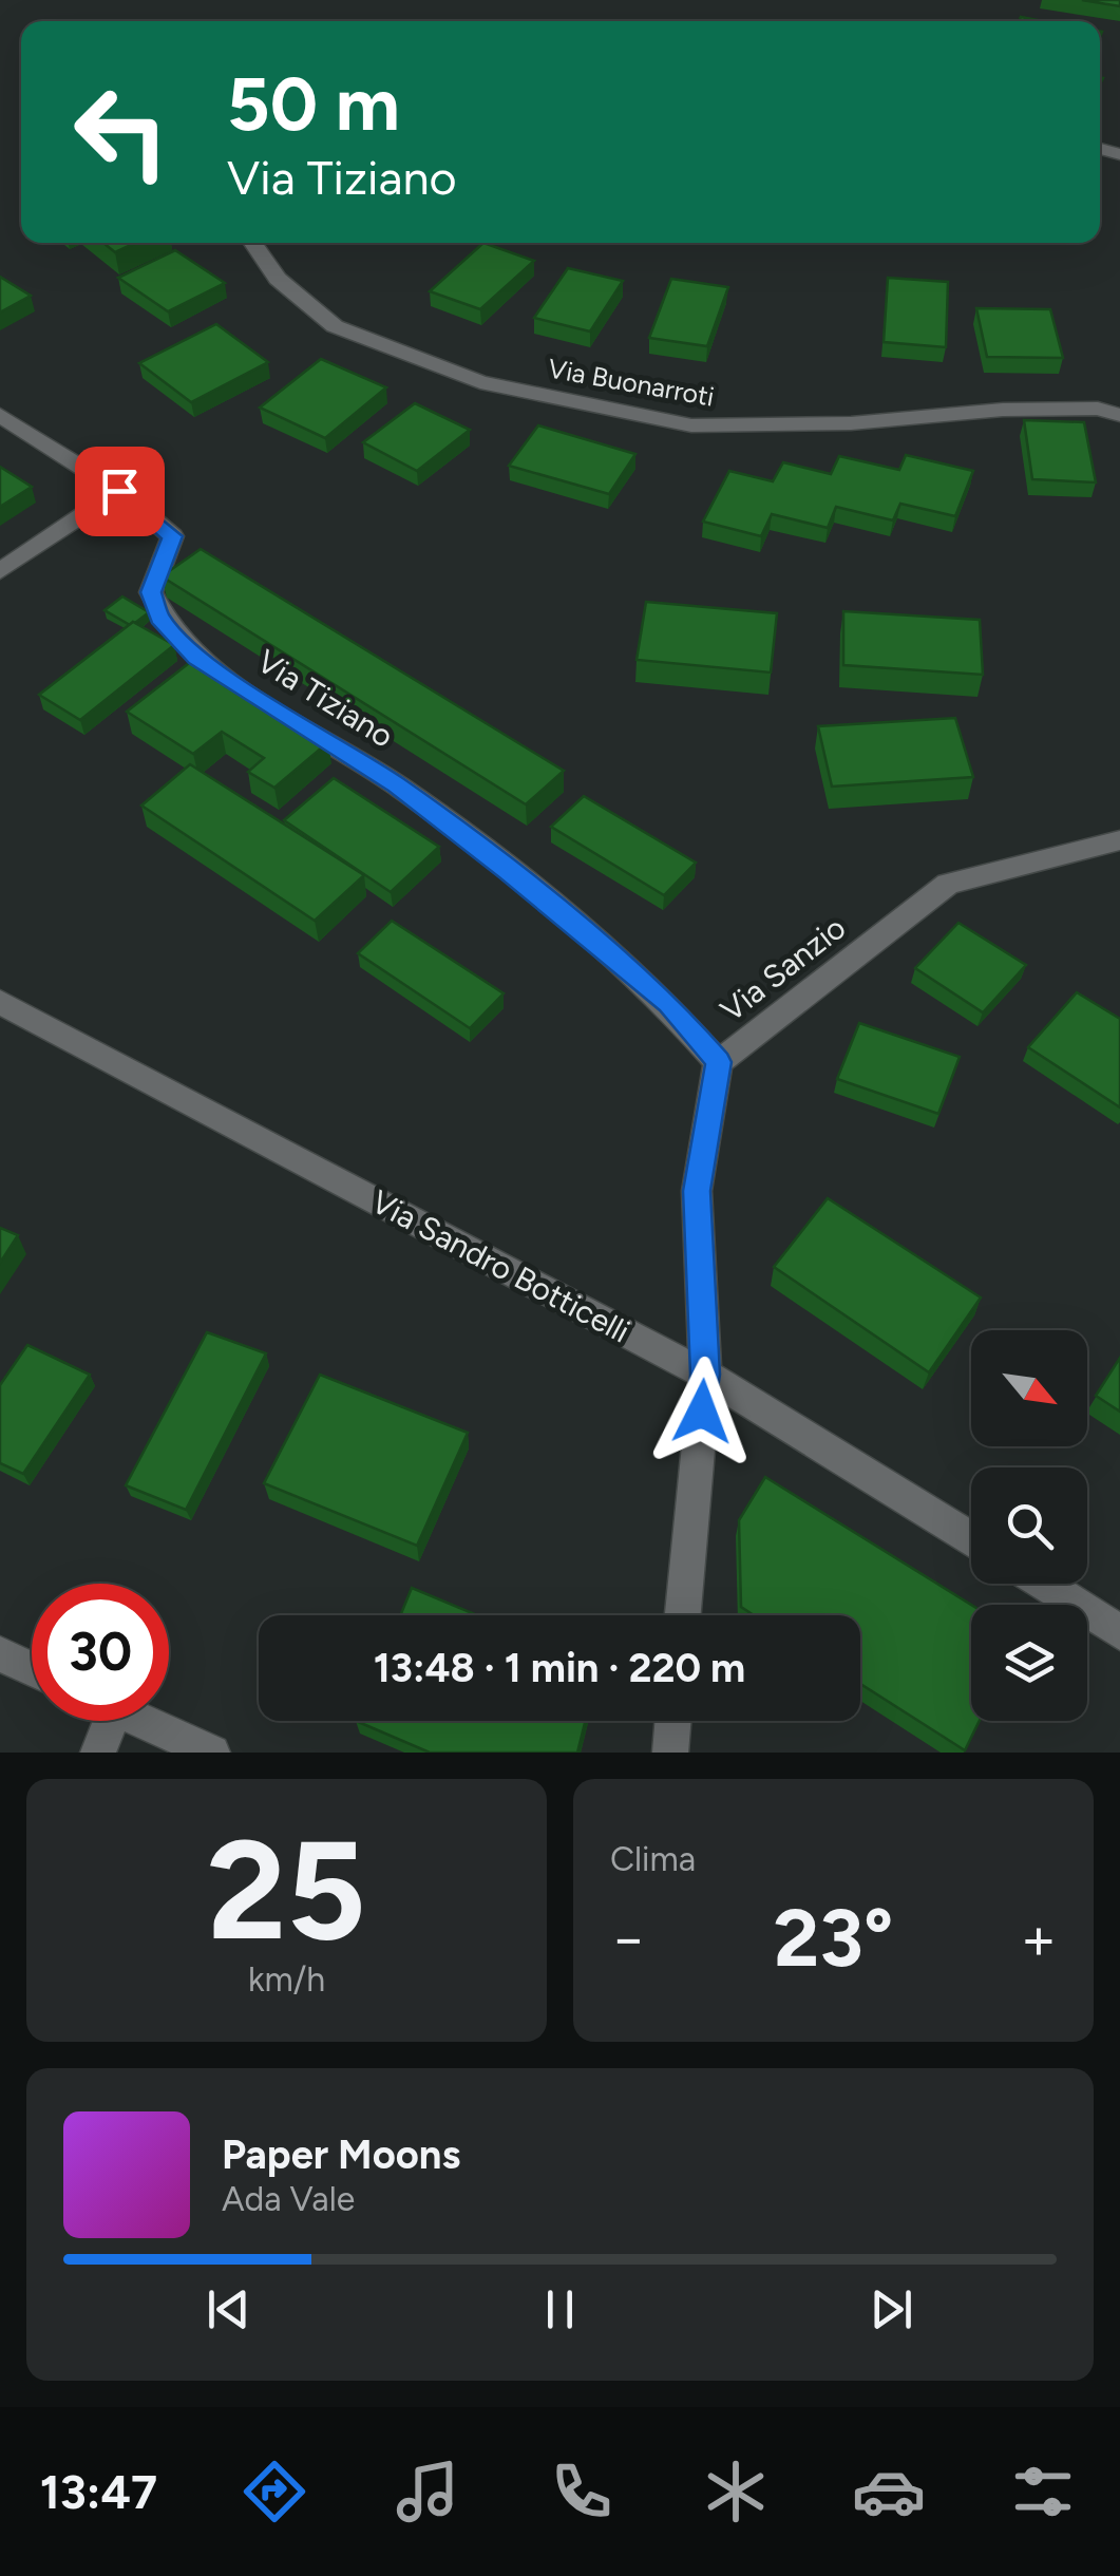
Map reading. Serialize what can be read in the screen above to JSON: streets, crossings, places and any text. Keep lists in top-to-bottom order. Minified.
{"streets":{"street":["Via Buonarroti","Via Tiziano","Via Sanzio","Via Sandro Botticelli"]},"crossings":[["Via Tiziano","Via Sanzio"],["Via Sanzio","Via Sandro Botticelli"]],"north":"bottom right","page":{"turn":["50 m","Via Tiziano"],"limit":"30","trip":"13:48 · 1 min · 220 m","tile":[["25","km/h"],"Clima"],"heat":["−","23°","+"],"song":["Paper Moons","Ada Vale"],"tabs":"13:47"}}
